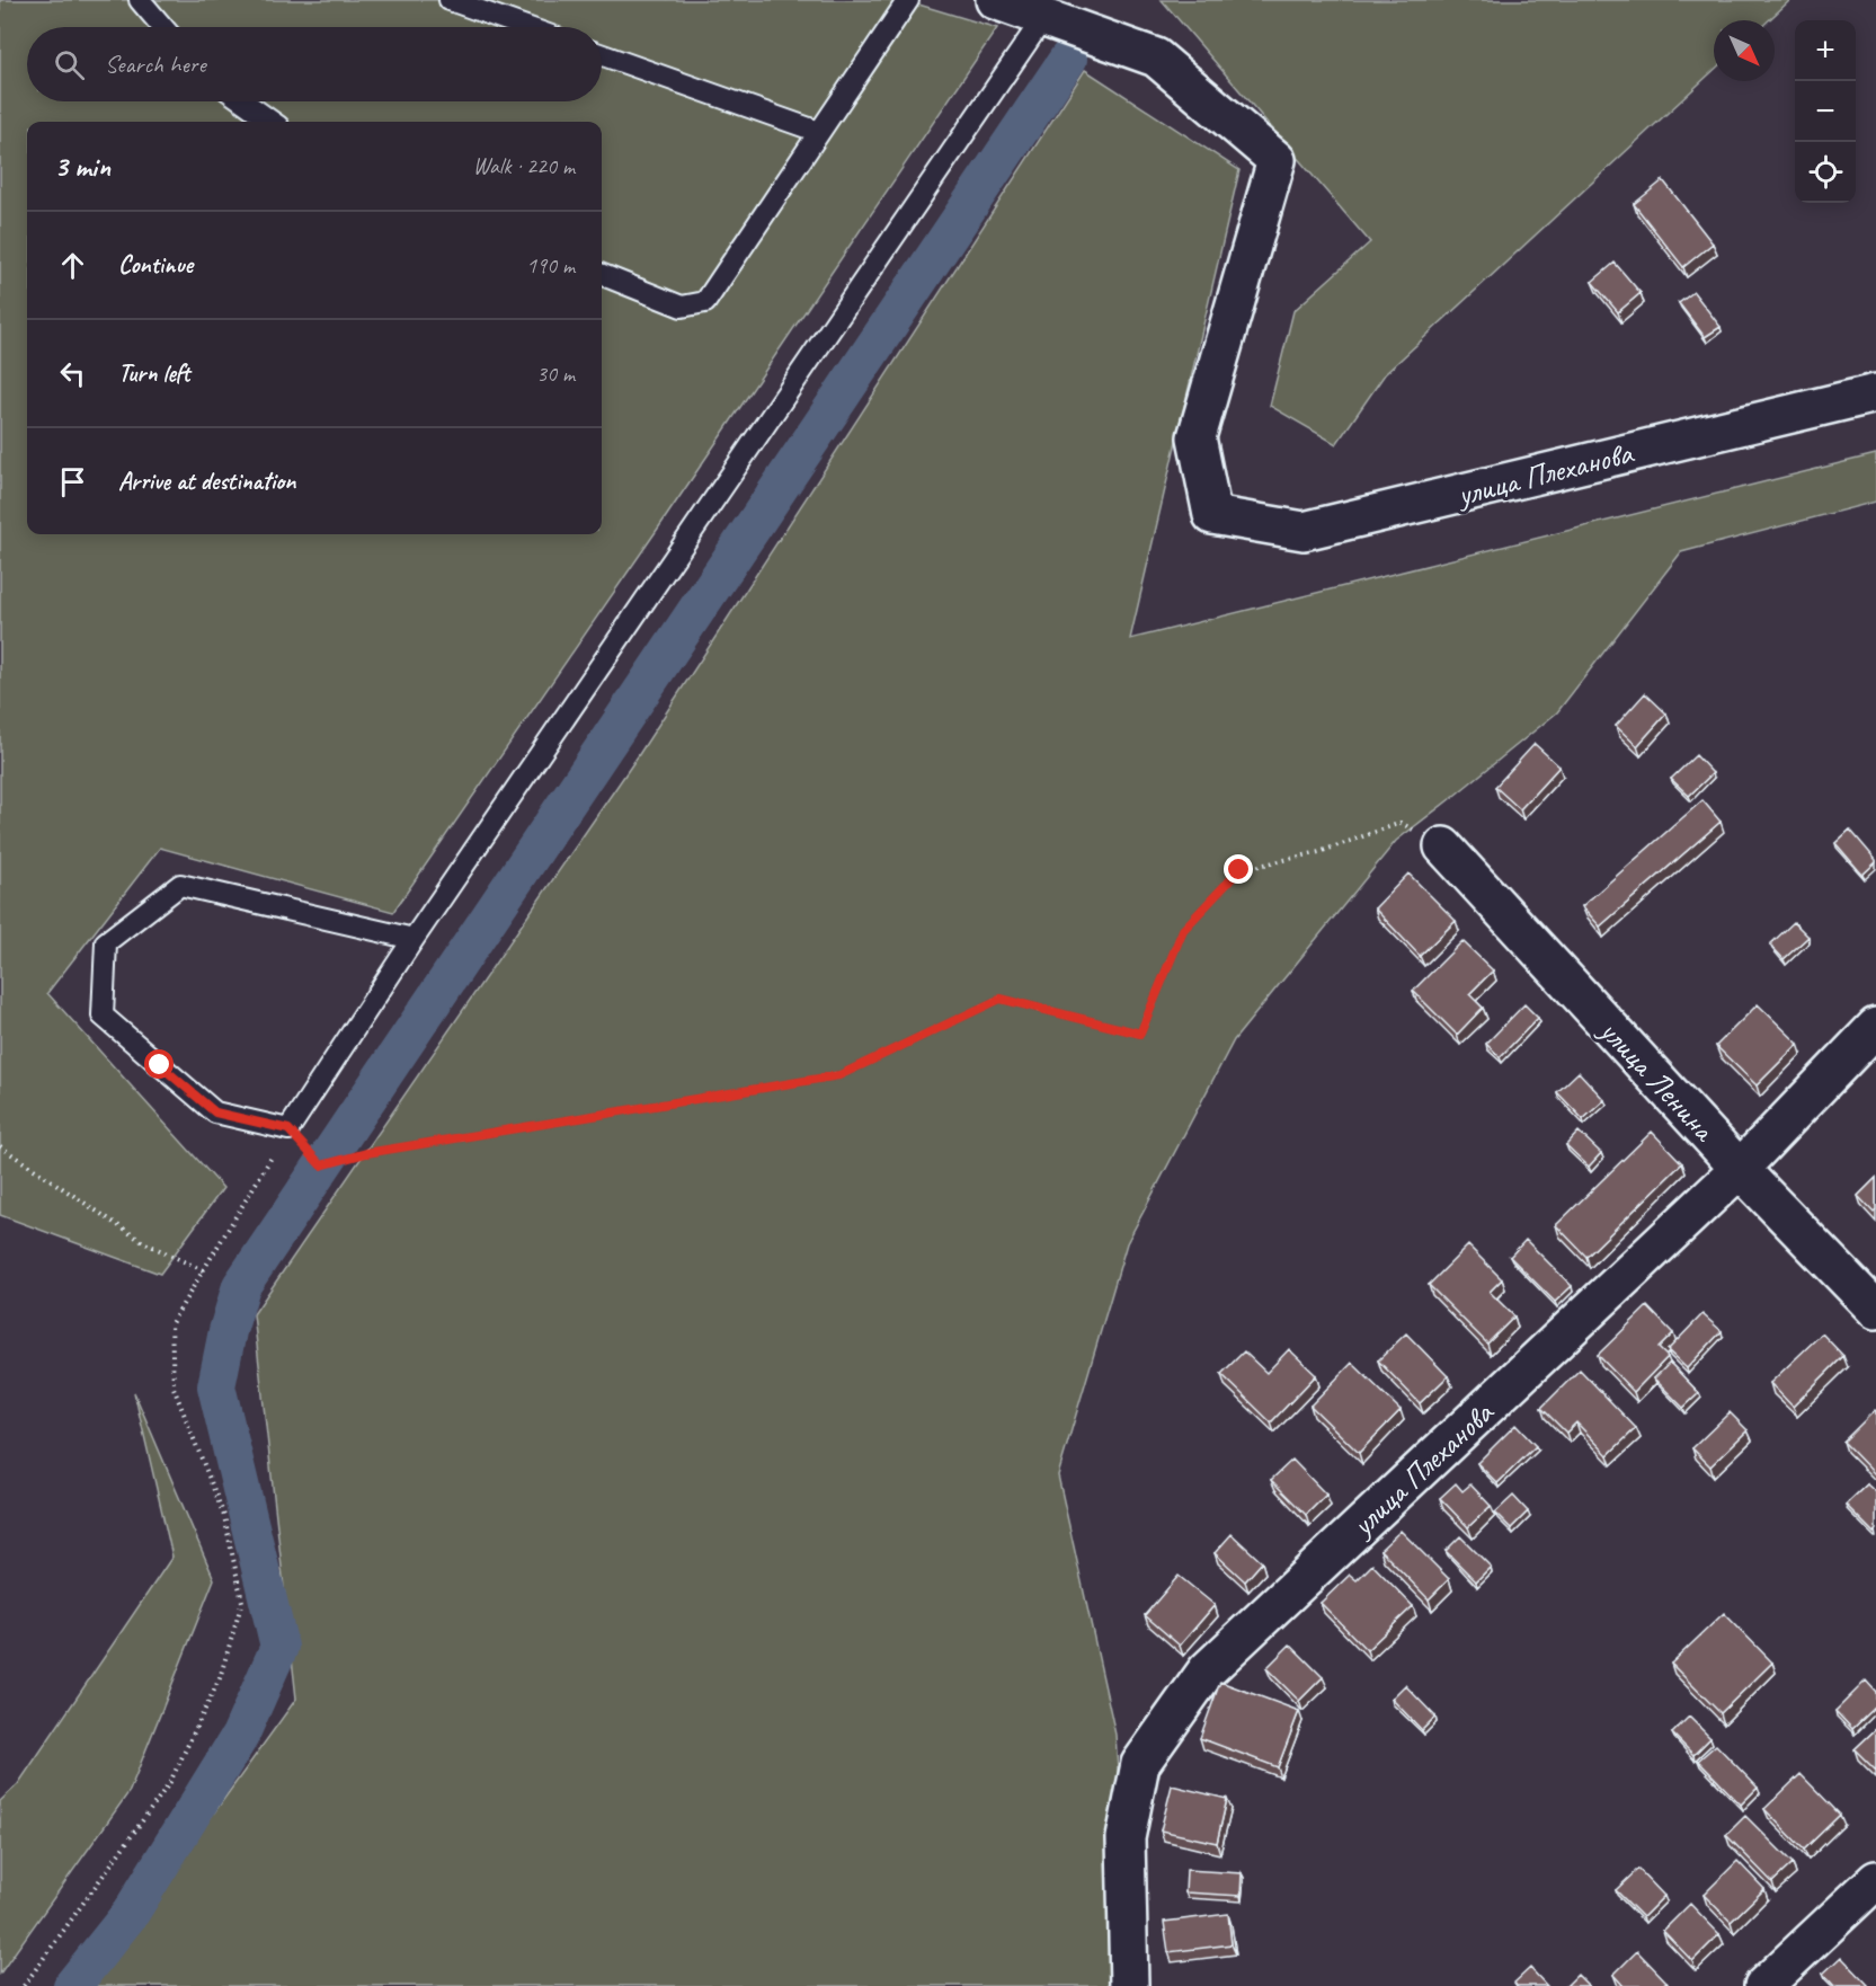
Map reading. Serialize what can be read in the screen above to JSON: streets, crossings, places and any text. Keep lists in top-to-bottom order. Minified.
{"streets":{"street":["улица Плеханова","улица Ленина"]},"crossings":[["улица Плеханова","улица Ленина"]],"north":"bottom right","page":{"map_buttons":["+","−"],"search":"Search here","heading":["3 min","Walk · 220 m"],"list":[["Continue","190 m"],["Turn left","30 m"],"Arrive at destination"]}}
